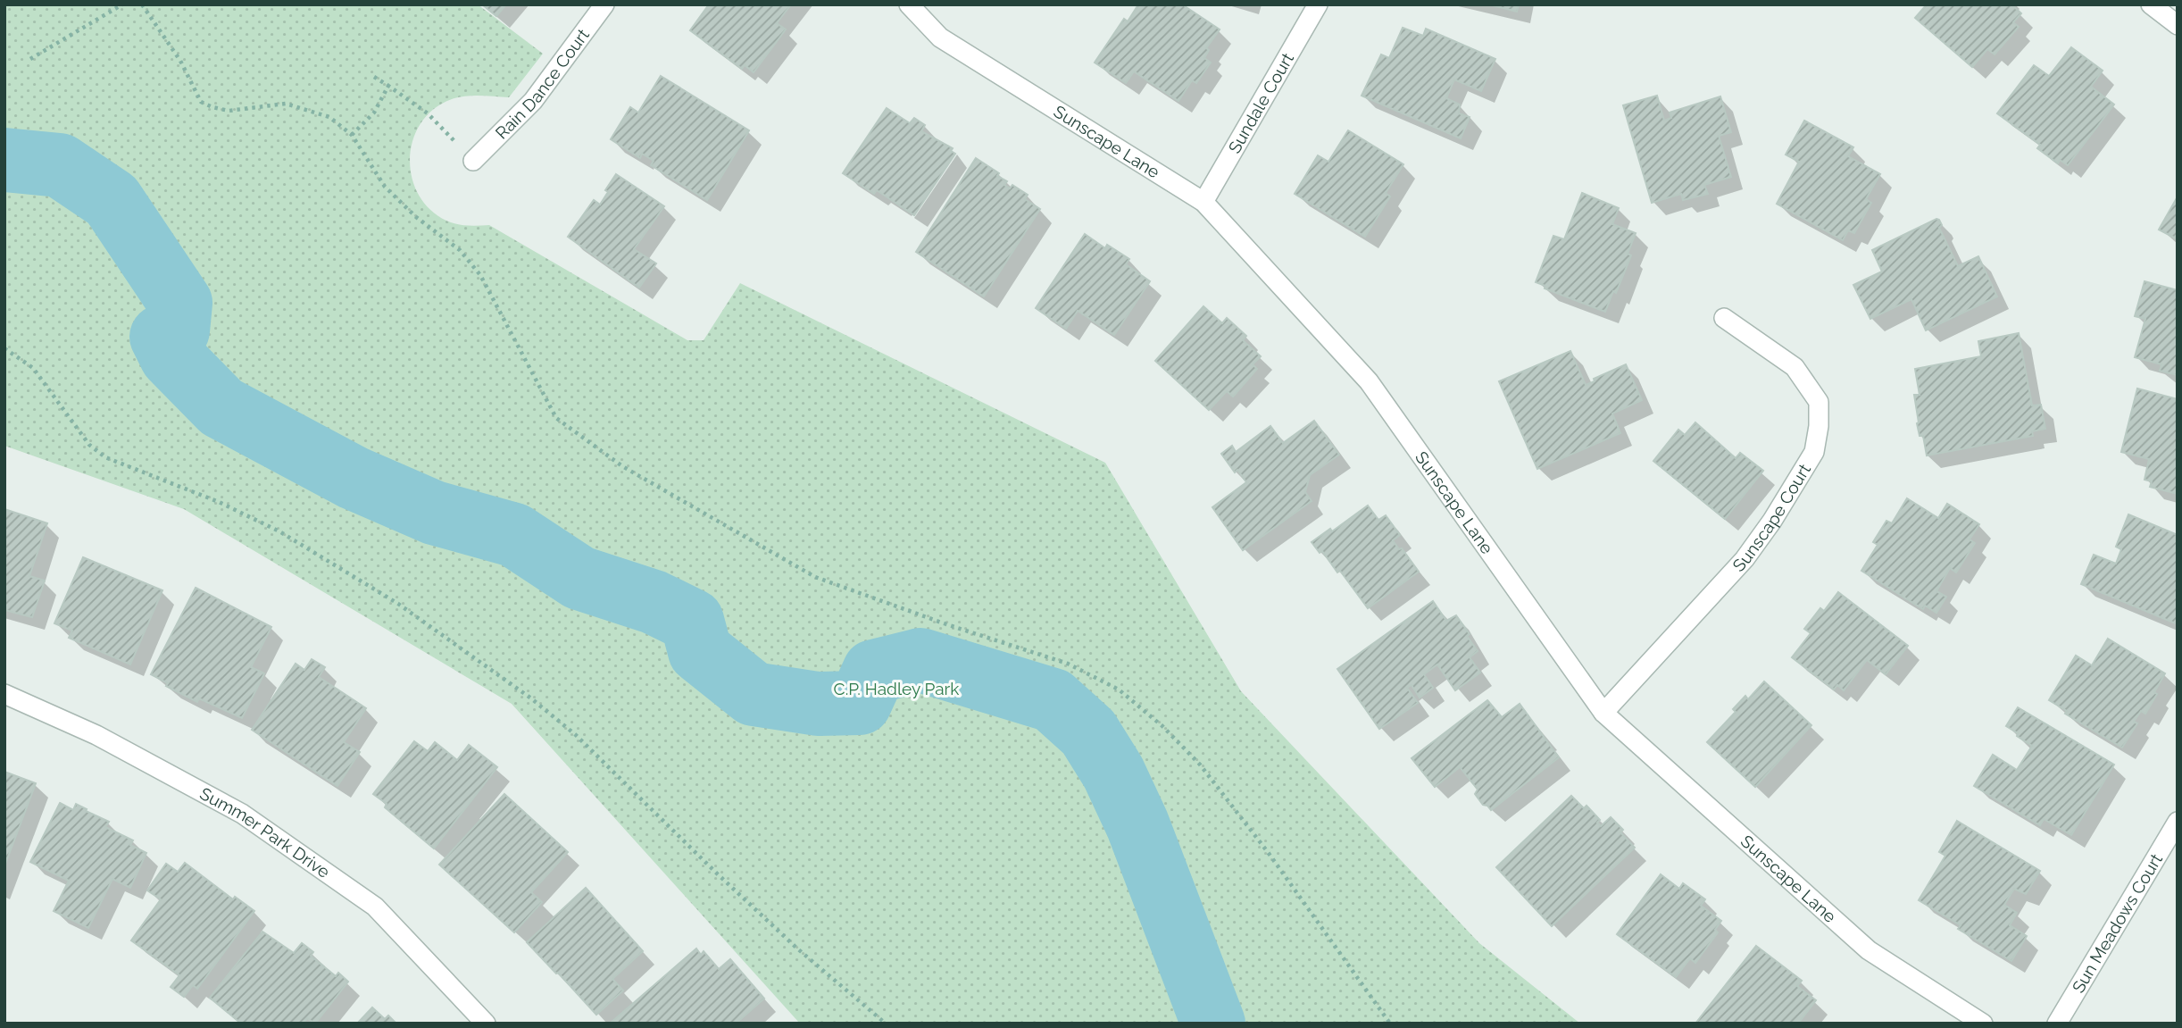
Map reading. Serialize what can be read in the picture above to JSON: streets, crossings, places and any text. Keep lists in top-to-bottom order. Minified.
{"streets":{"street":["Rain Dance Court","Sundale Court","Sunscape Lane","Sunscape Court","Summer Park Drive","Sun Meadows Court"]},"crossings":[["Sundale Court","Sunscape Lane"],["Sunscape Lane","Sunscape Court"]],"parks":["C.P. Hadley Park"]}
